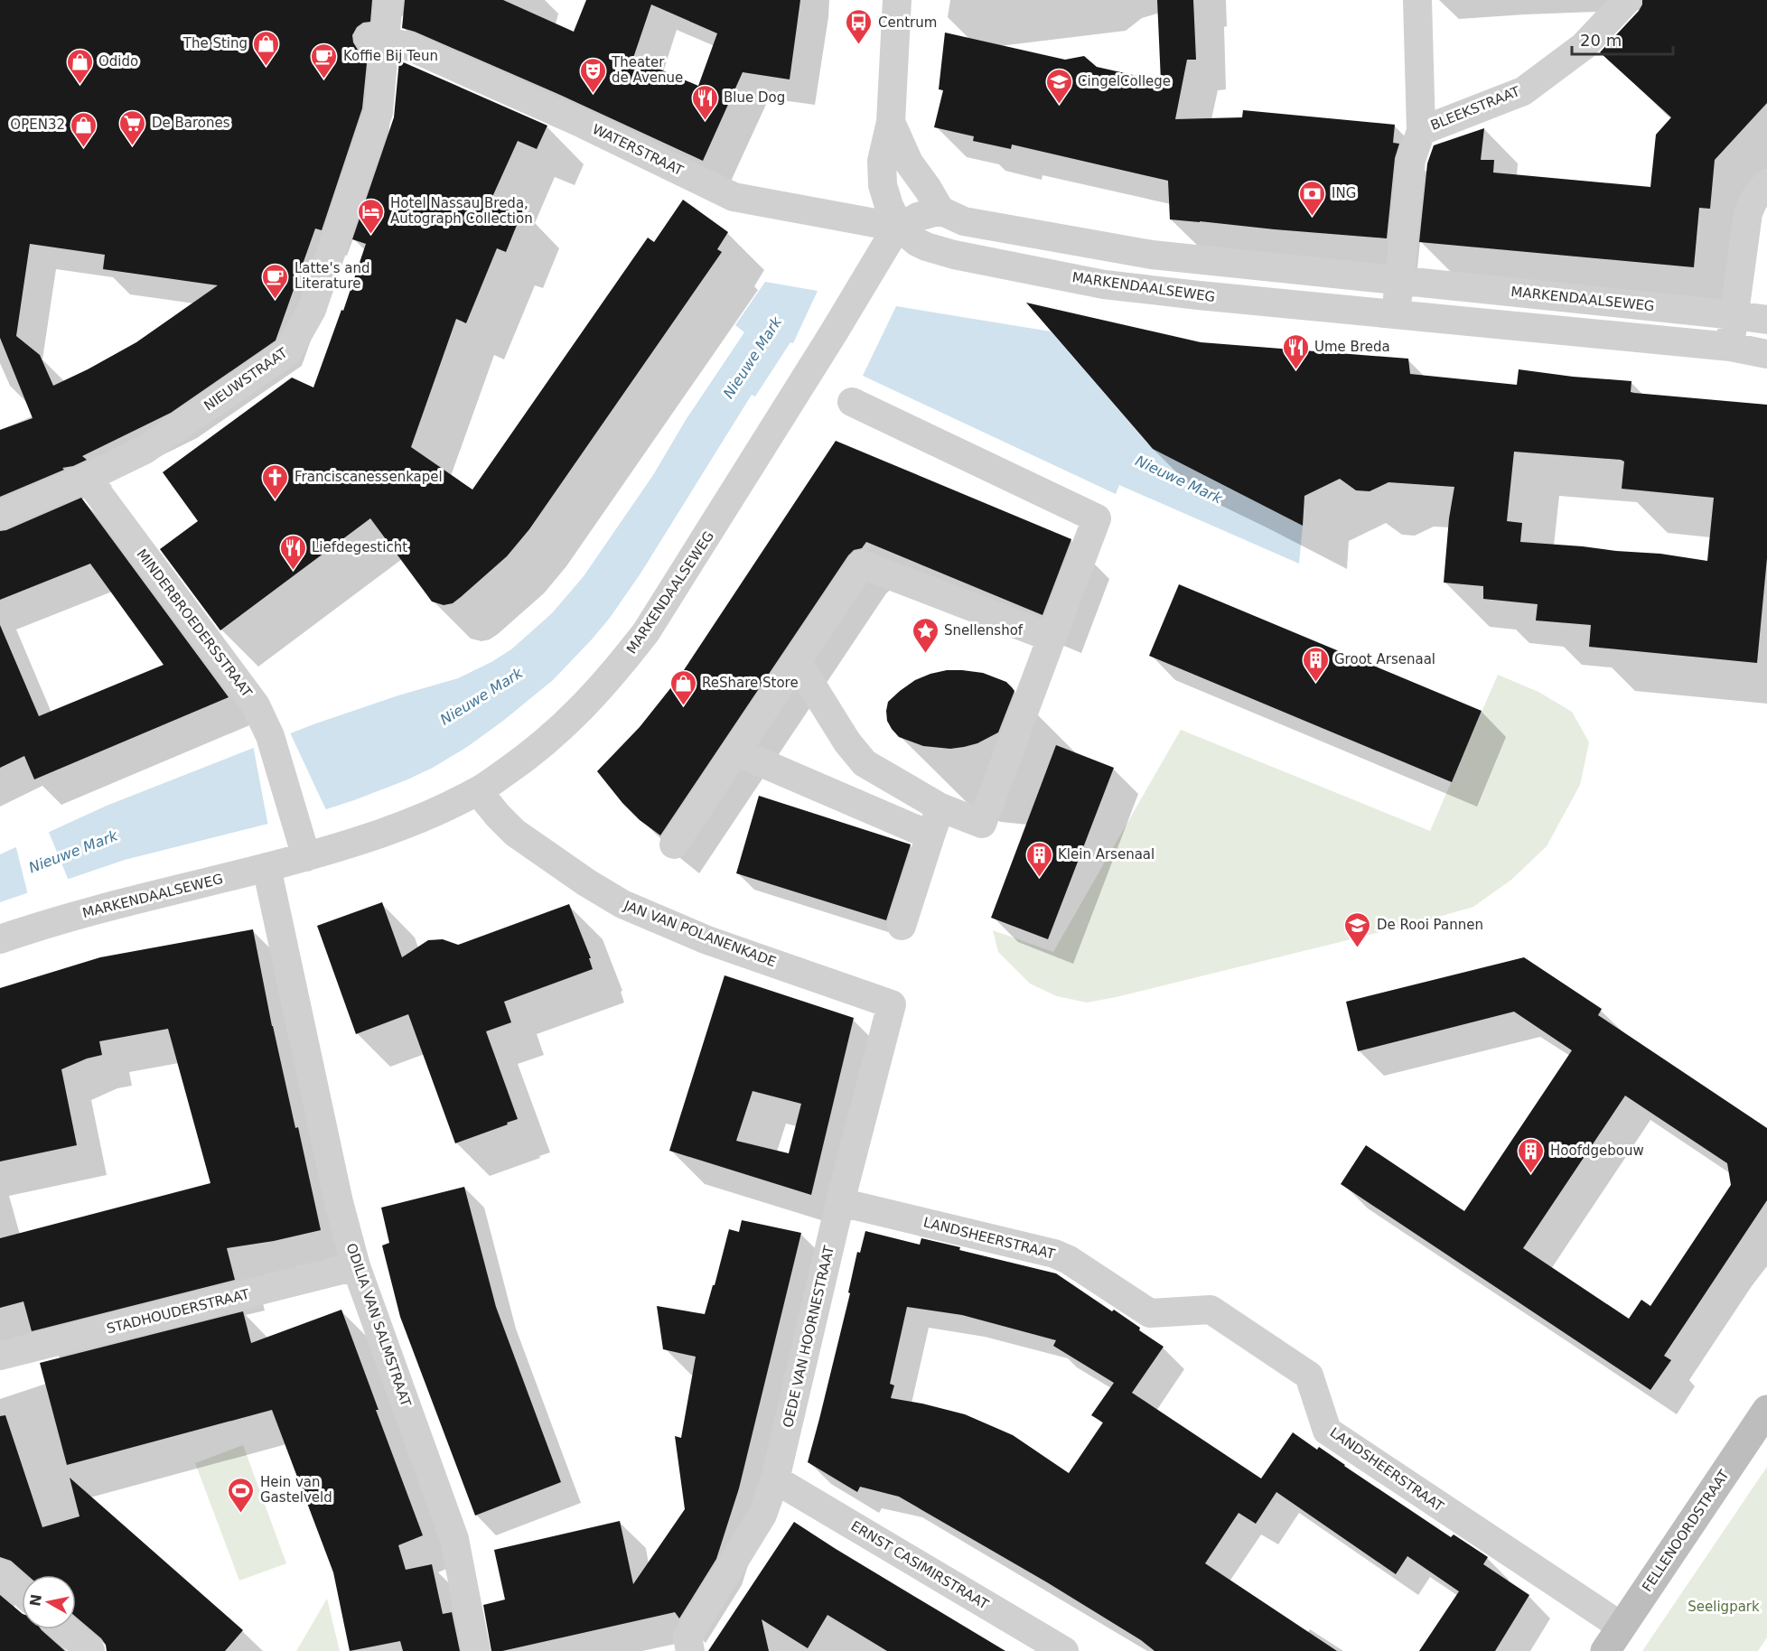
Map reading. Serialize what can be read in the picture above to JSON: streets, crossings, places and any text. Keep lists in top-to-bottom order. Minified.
{"streets":{"main road":["FELLENOORDSTRAAT"],"street":["BLEEKSTRAAT","WATERSTRAAT","MARKENDAALSEWEG","NIEUWSTRAAT","MINDERBROEDERSSTRAAT","JAN VAN POLANENKADE","LANDSHEERSTRAAT","STADHOUDERSTRAAT","ODILIA VAN SALMSTRAAT","OEDE VAN HOORNESTRAAT","ERNST CASIMIRSTRAAT"]},"crossings":[["BLEEKSTRAAT","MARKENDAALSEWEG"],["WATERSTRAAT","MARKENDAALSEWEG"],["WATERSTRAAT","NIEUWSTRAAT"],["MARKENDAALSEWEG","MINDERBROEDERSSTRAAT"],["MARKENDAALSEWEG","JAN VAN POLANENKADE"],["MARKENDAALSEWEG","ODILIA VAN SALMSTRAAT"],["NIEUWSTRAAT","MINDERBROEDERSSTRAAT"],["JAN VAN POLANENKADE","OEDE VAN HOORNESTRAAT"],["LANDSHEERSTRAAT","OEDE VAN HOORNESTRAAT"],["LANDSHEERSTRAAT","FELLENOORDSTRAAT"],["STADHOUDERSTRAAT","ODILIA VAN SALMSTRAAT"],["OEDE VAN HOORNESTRAAT","ERNST CASIMIRSTRAAT"]],"water":["Nieuwe Mark"],"parks":["Seeligpark"],"places":{"bus stop":["Centrum"],"shop":["The Sting","Odido","OPEN32","ReShare Store"],"cafe":["Koffie Bij Teun","Latte's and Literature"],"theatre":["Theater de Avenue"],"school or university":["CingelCollege","De Rooi Pannen"],"restaurant":["Blue Dog","Ume Breda","Liefdegesticht"],"supermarket":["De Barones"],"bank":["ING"],"hotel":["Hotel Nassau Breda, Autograph Collection"],"church":["Franciscanessenkapel"],"place":["Snellenshof"],"building":["Groot Arsenaal","Klein Arsenaal","Hoofdgebouw"],"sports":["Hein van Gastelveld"]},"scale_bar":"20 m","north":"left"}
